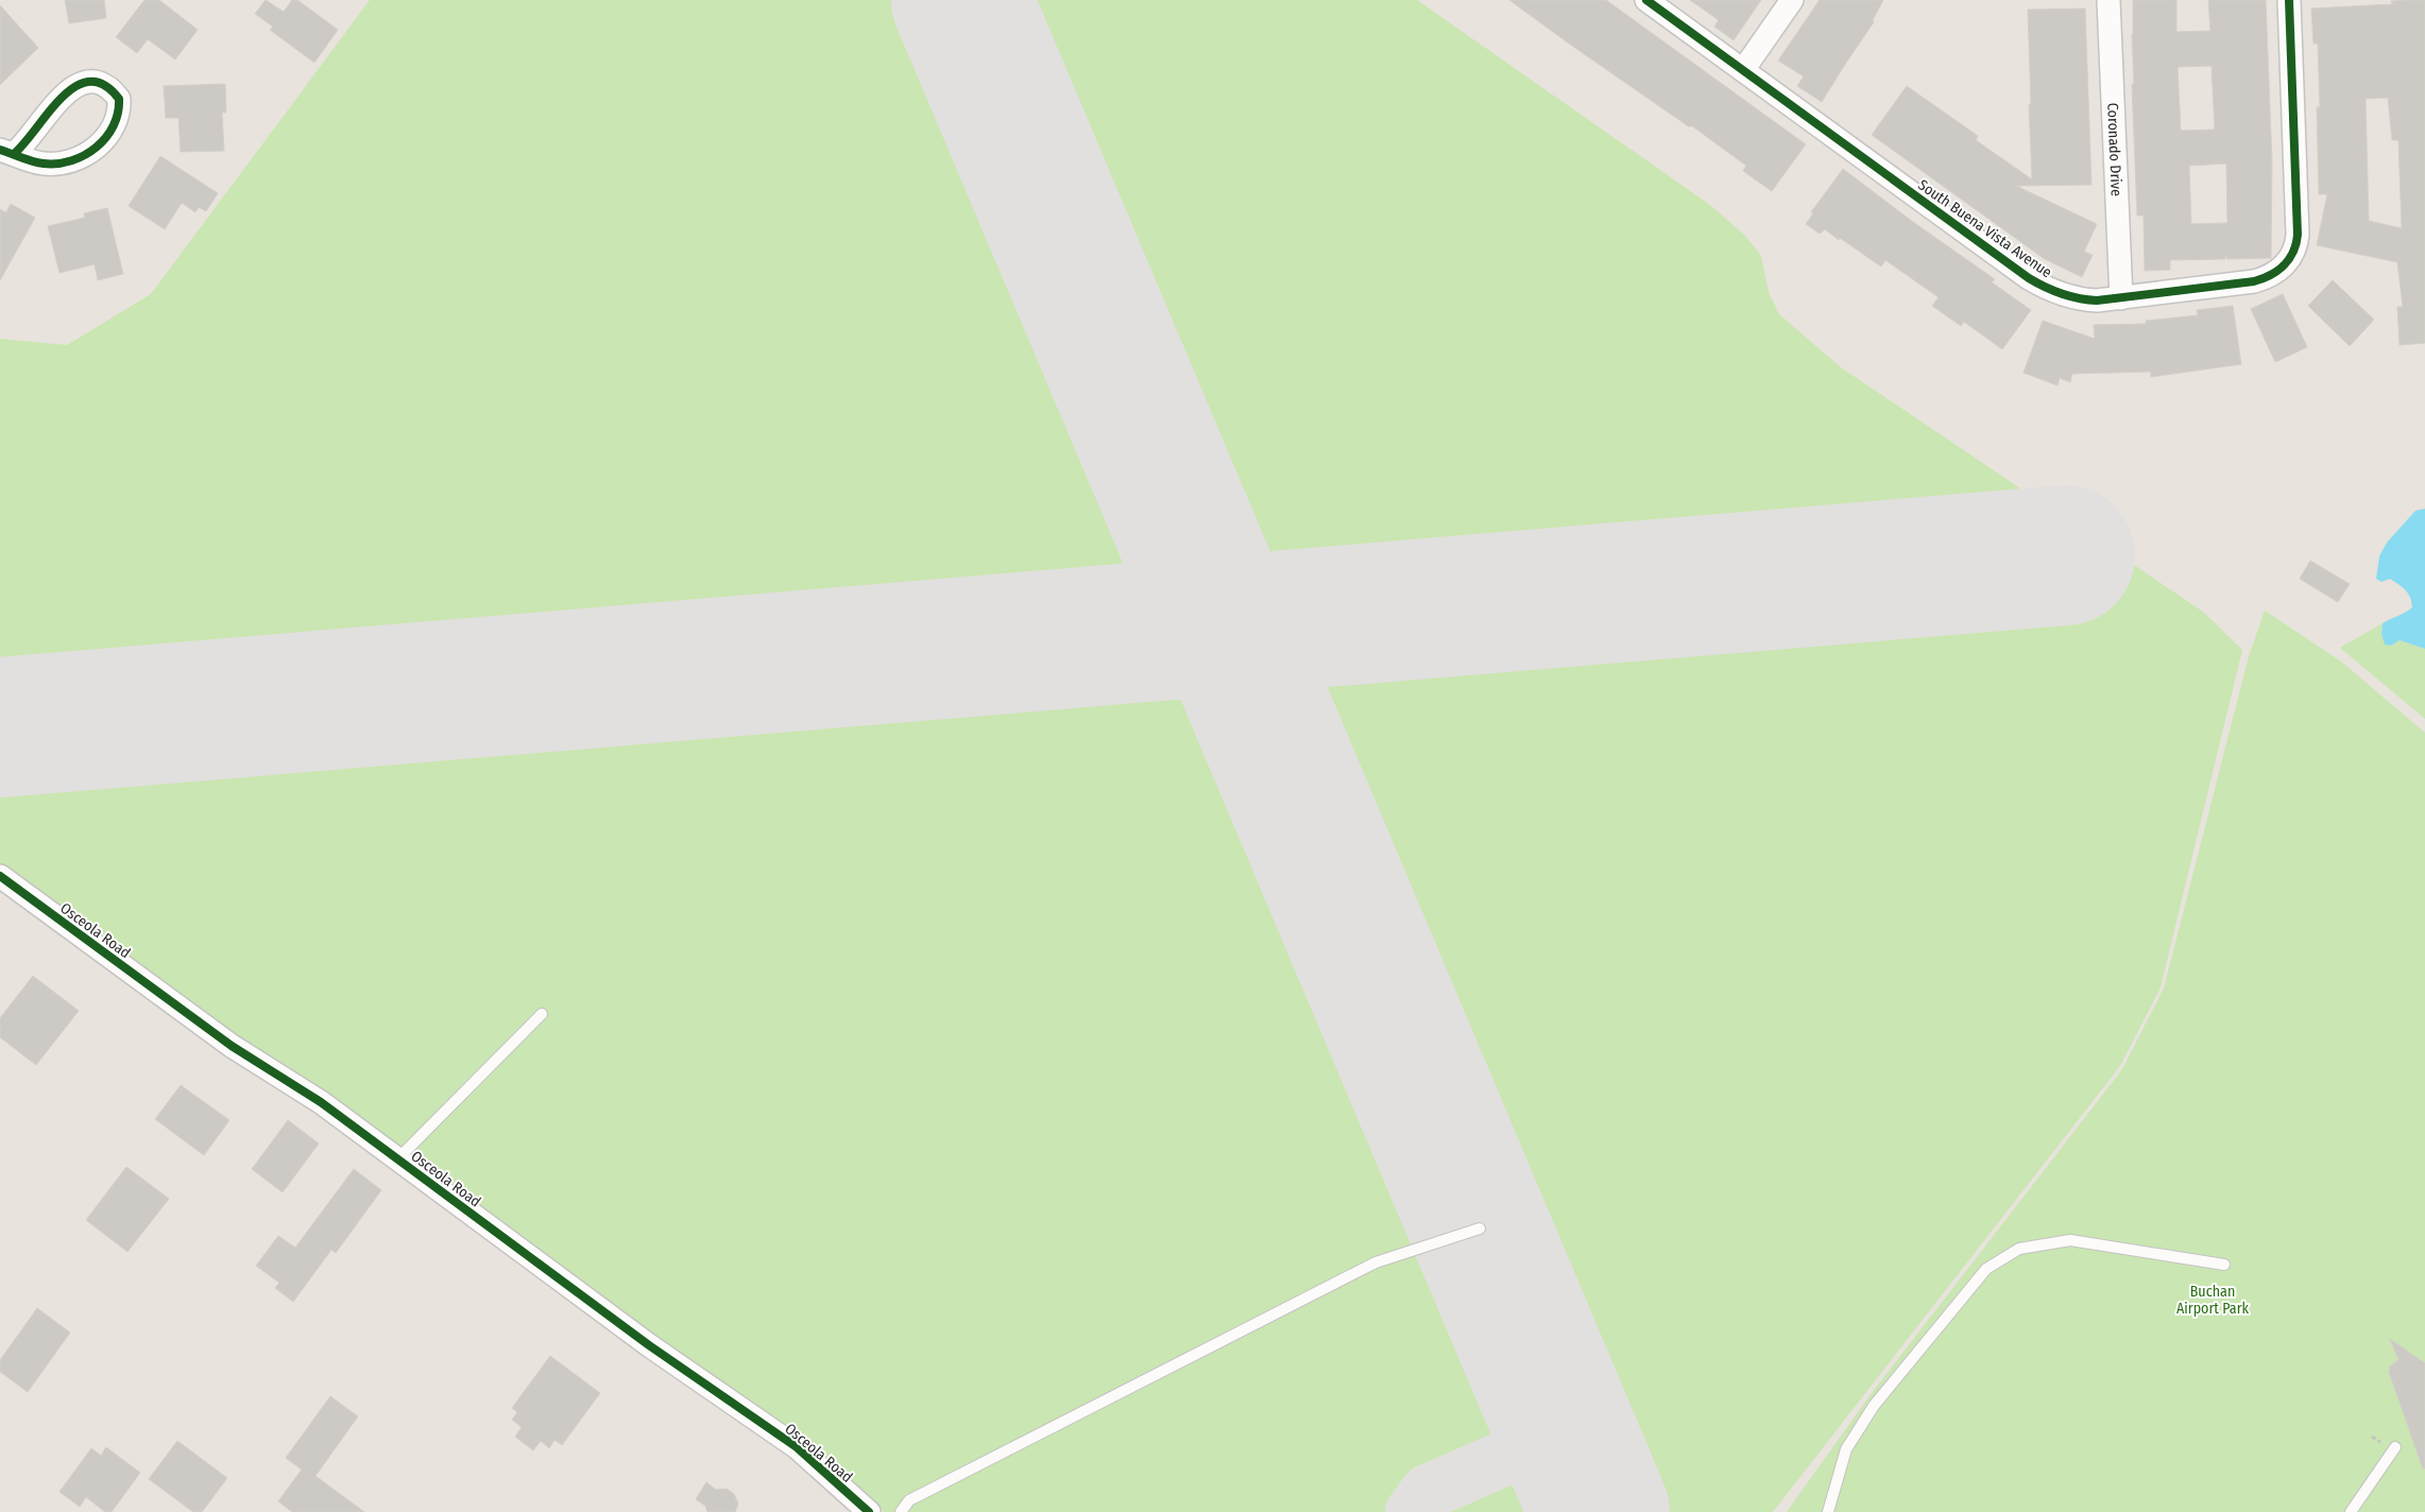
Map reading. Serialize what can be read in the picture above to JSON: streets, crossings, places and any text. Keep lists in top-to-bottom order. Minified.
{"streets":{"street":["Coronado Drive","South Buena Vista Avenue","Osceola Road"]},"crossings":[["Coronado Drive","South Buena Vista Avenue"]],"parks":["Buchan Airport Park"]}
